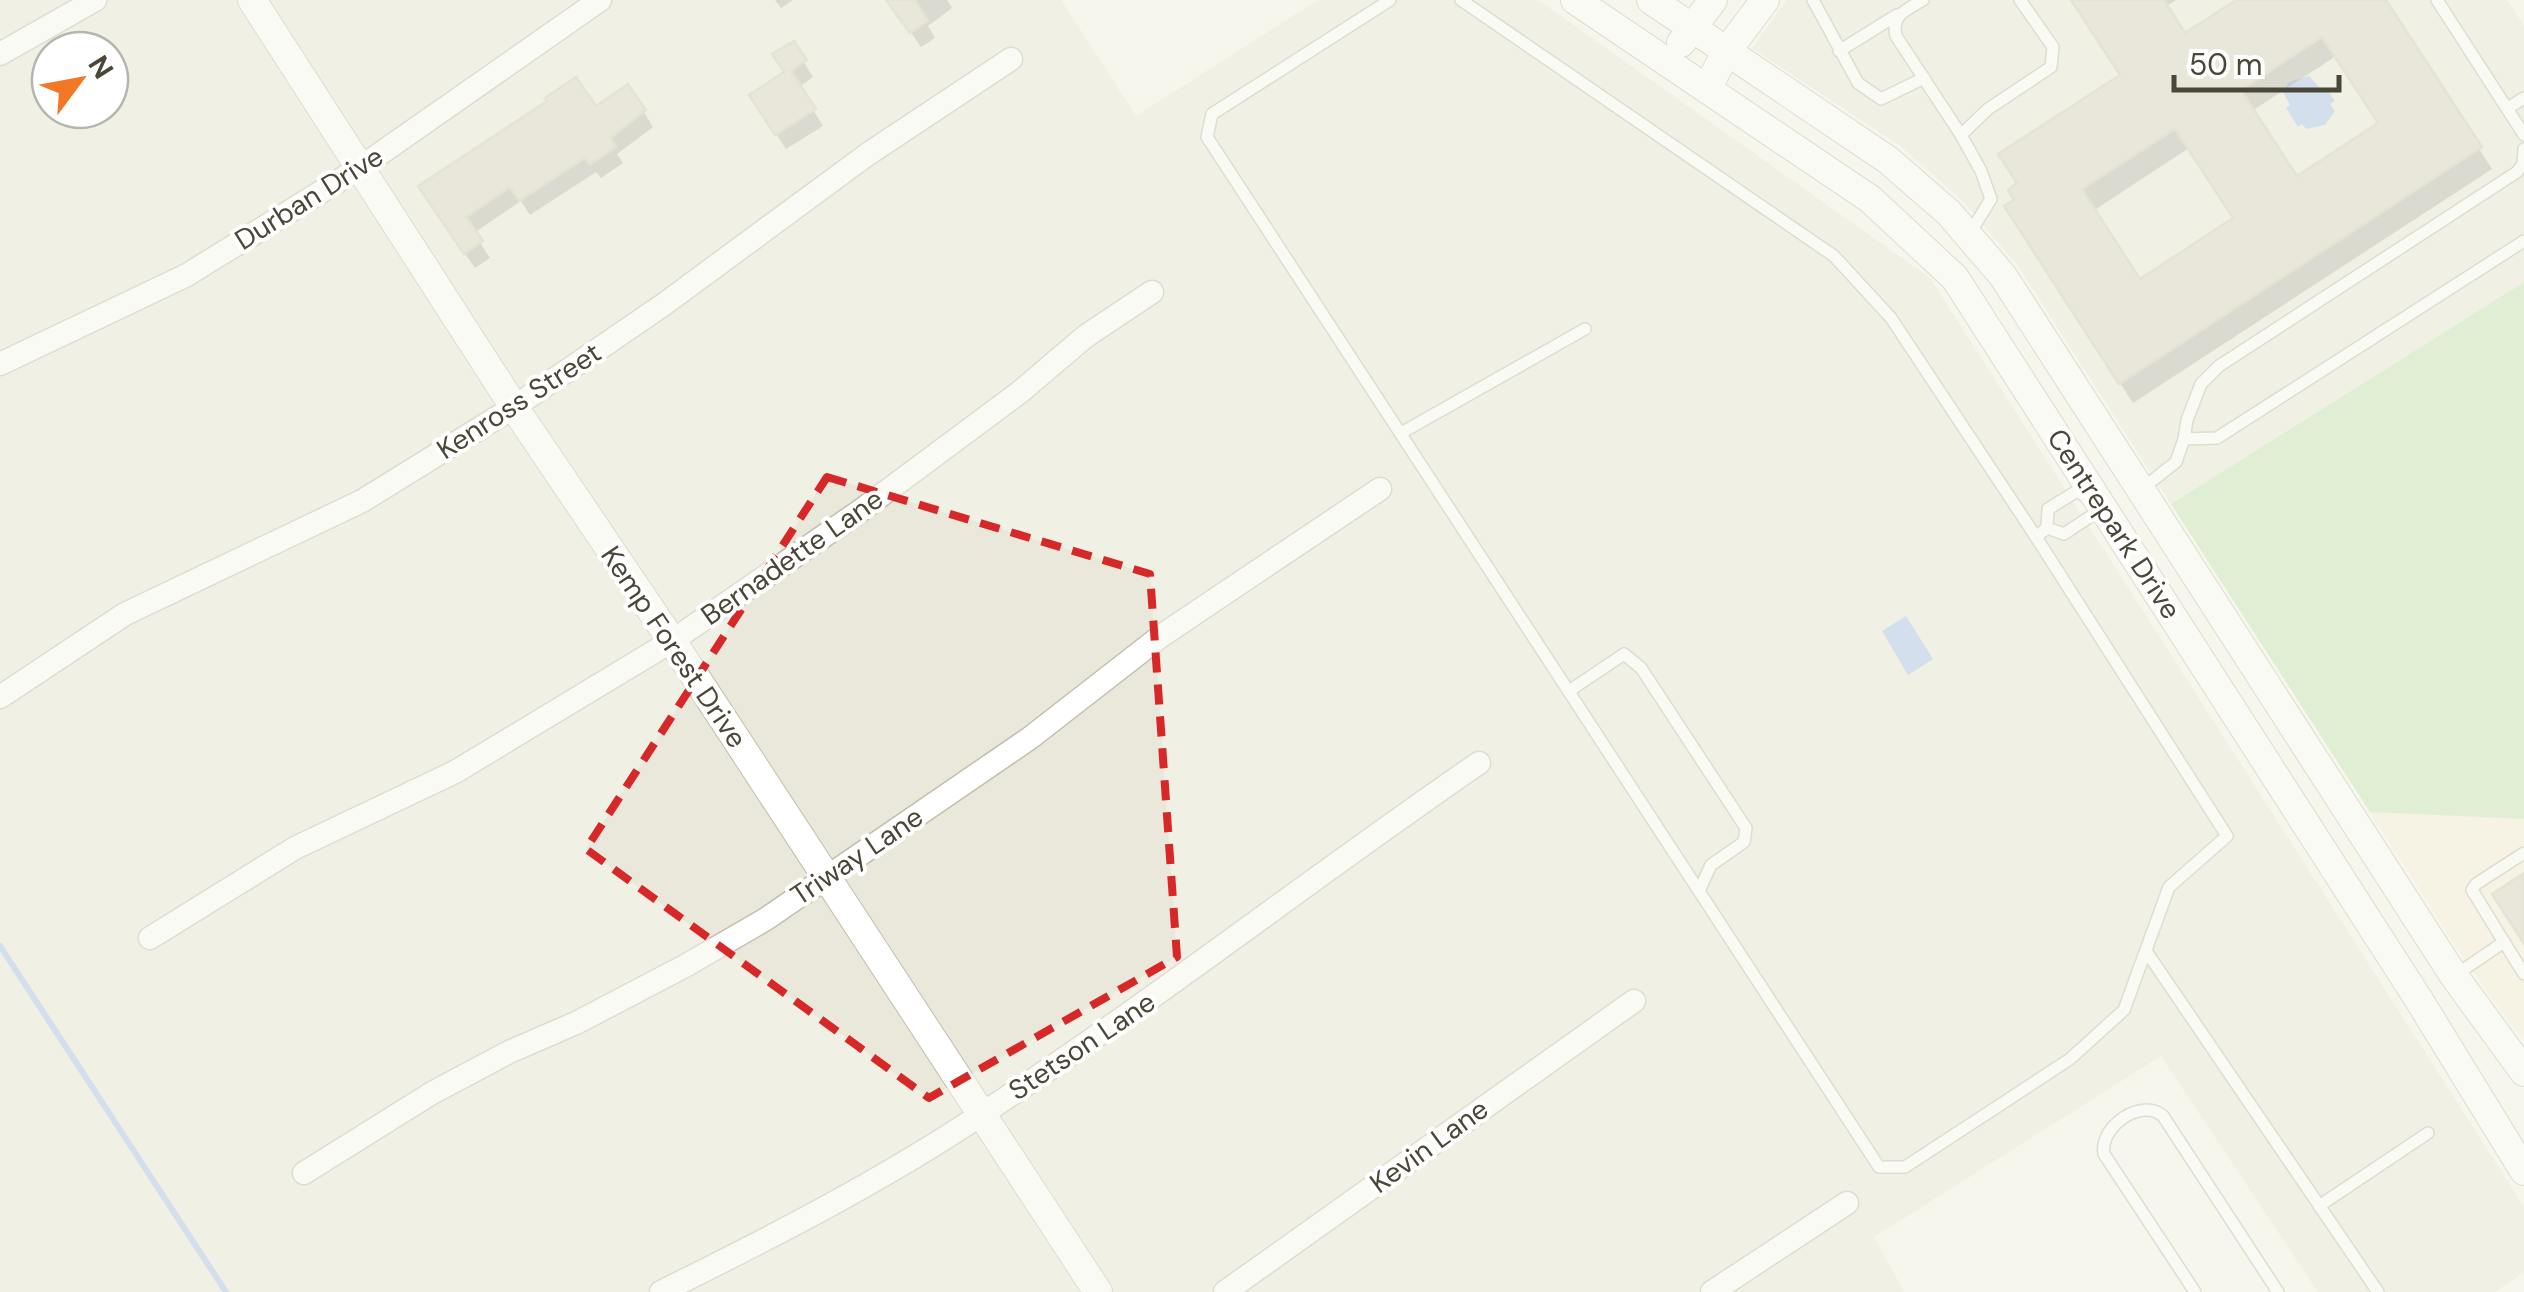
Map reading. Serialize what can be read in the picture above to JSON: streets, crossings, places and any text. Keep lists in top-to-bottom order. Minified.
{"streets":{"street":["Durban Drive","Kenross Street","Centrepark Drive","Bernadette Lane","Kemp Forest Drive","Triway Lane","Stetson Lane","Kevin Lane"]},"crossings":[["Durban Drive","Kemp Forest Drive"],["Kenross Street","Kemp Forest Drive"],["Bernadette Lane","Kemp Forest Drive"],["Kemp Forest Drive","Triway Lane"],["Kemp Forest Drive","Stetson Lane"]],"scale_bar":"50 m","north":"top right"}
